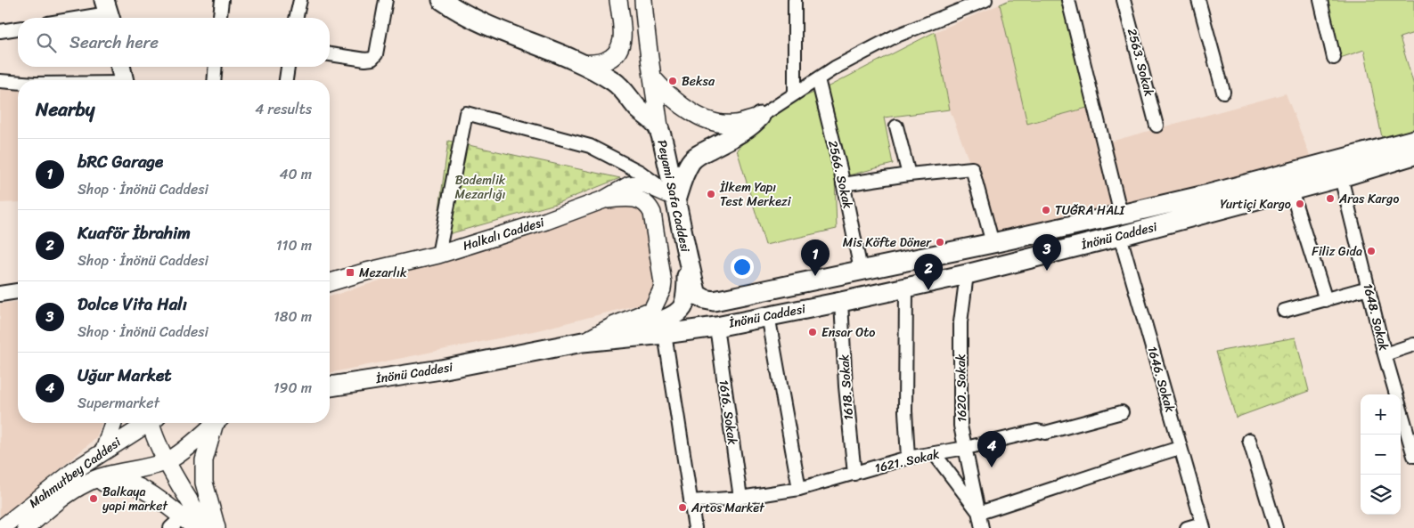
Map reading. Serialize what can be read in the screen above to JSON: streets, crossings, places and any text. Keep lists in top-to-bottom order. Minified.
{"streets":{"main road":["Peyami Safa Caddesi","Halkalı Caddesi","İnönü Caddesi","Mahmutbey Caddesi"],"street":["2563. Sokak","2566. Sokak","1648. Sokak","1646. Sokak","1618. Sokak","1620. Sokak","1616. Sokak","1621. Sokak"]},"crossings":[["2566. Sokak","İnönü Caddesi"],["Peyami Safa Caddesi","Halkalı Caddesi"],["Peyami Safa Caddesi","İnönü Caddesi"],["Halkalı Caddesi","İnönü Caddesi"],["İnönü Caddesi","1648. Sokak"],["İnönü Caddesi","1646. Sokak"],["İnönü Caddesi","1618. Sokak"],["İnönü Caddesi","1620. Sokak"],["İnönü Caddesi","1616. Sokak"],["1618. Sokak","1621. Sokak"],["1620. Sokak","1621. Sokak"],["1616. Sokak","1621. Sokak"]],"parks":["Bademlik Mezarlığı"],"places":{"other":["Beksa","İlkem Yapı Test Merkezi","Aras Kargo","Yurtiçi Kargo","TUĞRA HALI","Mis Köfte Döner","Filiz Gıda","Ensar Oto","Balkaya yapi market","Artos Market"],"transit":["Mezarlık"]},"page":{"search":"Search here","heading":["Nearby","4 results"],"list":[{"mark":"1","name":"bRC Garage","note":"Shop · İnönü Caddesi","value":"40 m"},{"mark":"2","name":"Kuaför İbrahim","note":"Shop · İnönü Caddesi","value":"110 m"},{"mark":"3","name":"Dolce Vita Halı","note":"Shop · İnönü Caddesi","value":"180 m"},{"mark":"4","name":"Uğur Market","note":"Supermarket","value":"190 m"}],"pins":["3","1","2","4"],"map_buttons":["+","−"]}}
